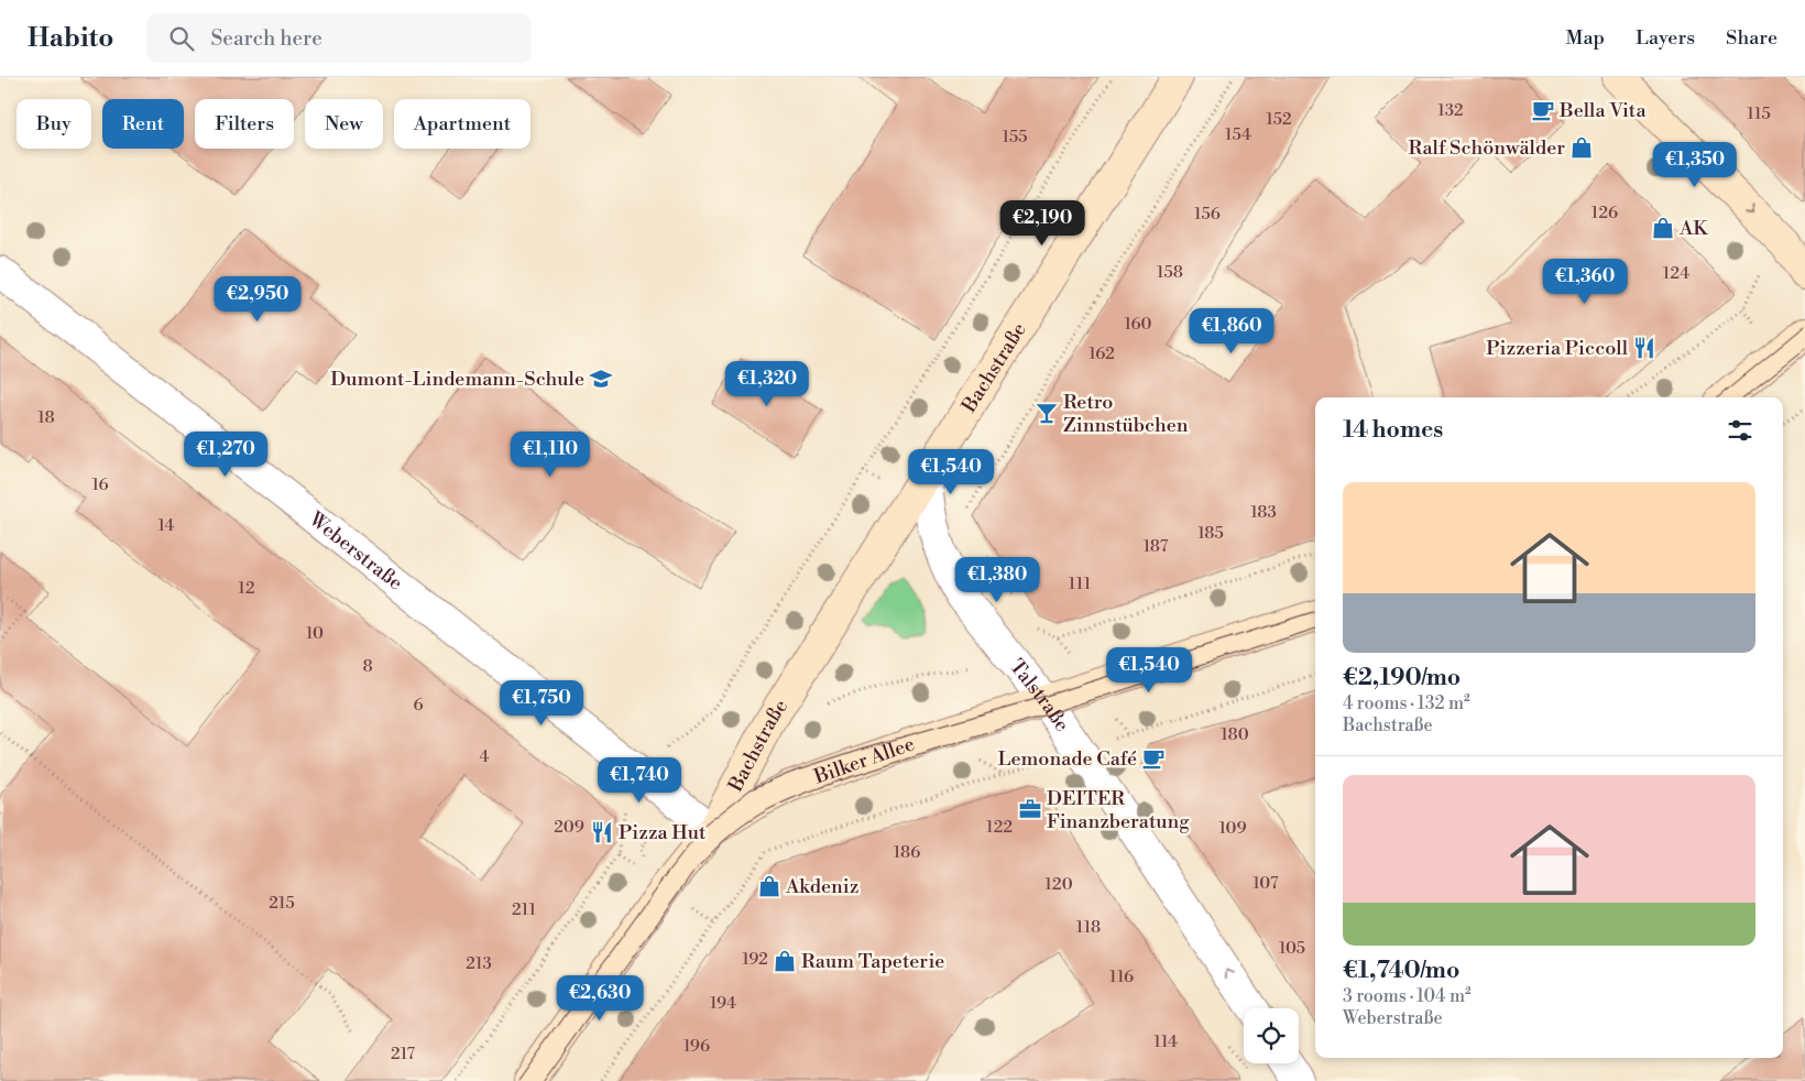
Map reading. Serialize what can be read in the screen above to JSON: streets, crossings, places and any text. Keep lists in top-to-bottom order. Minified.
{"streets":{"street":["Bachstraße","Weberstraße","Talstraße","Bilker Allee"]},"crossings":[["Bachstraße","Weberstraße"],["Bachstraße","Talstraße"],["Bachstraße","Bilker Allee"],["Weberstraße","Bilker Allee"],["Talstraße","Bilker Allee"]],"one_way":["Talstraße"],"places":{"cafe":["Bella Vita","Lemonade Café"],"shop":["Ralf Schönwälder","AK","Akdeniz","Raum Tapeterie"],"restaurant":["Pizzeria Piccoll","Pizza Hut"],"school or university":["Dumont-Lindemann-Schule"],"bar":["Retro Zinnstübchen"],"office":["DEITER Finanzberatung"]},"house_numbers":["132","115","152","154","155","126","156","158","124","160","162","18","16","183","14","185","187","111","12","10","8","6","180","4","209","122","109","186","107","120","215","211","118","105","192","213","116","194","114","196","217"],"page":{"header":"Habito","search":"Search here","nav":["Map","Layers","Share"],"chip":["Buy","Rent","Filters","New","Apartment"],"price":["€1,350","€2,190","€1,360","€2,950","€1,860","€1,320","€1,270","€1,110","€1,540","€1,380","€1,540","€1,750","€1,740","€2,630"],"heading":"14 homes","list":[{"name":"€2,190/mo","note":"4 rooms · 132 m² · Bachstraße"},{"name":"€1,740/mo","note":"3 rooms · 104 m² · Weberstraße"}]}}
